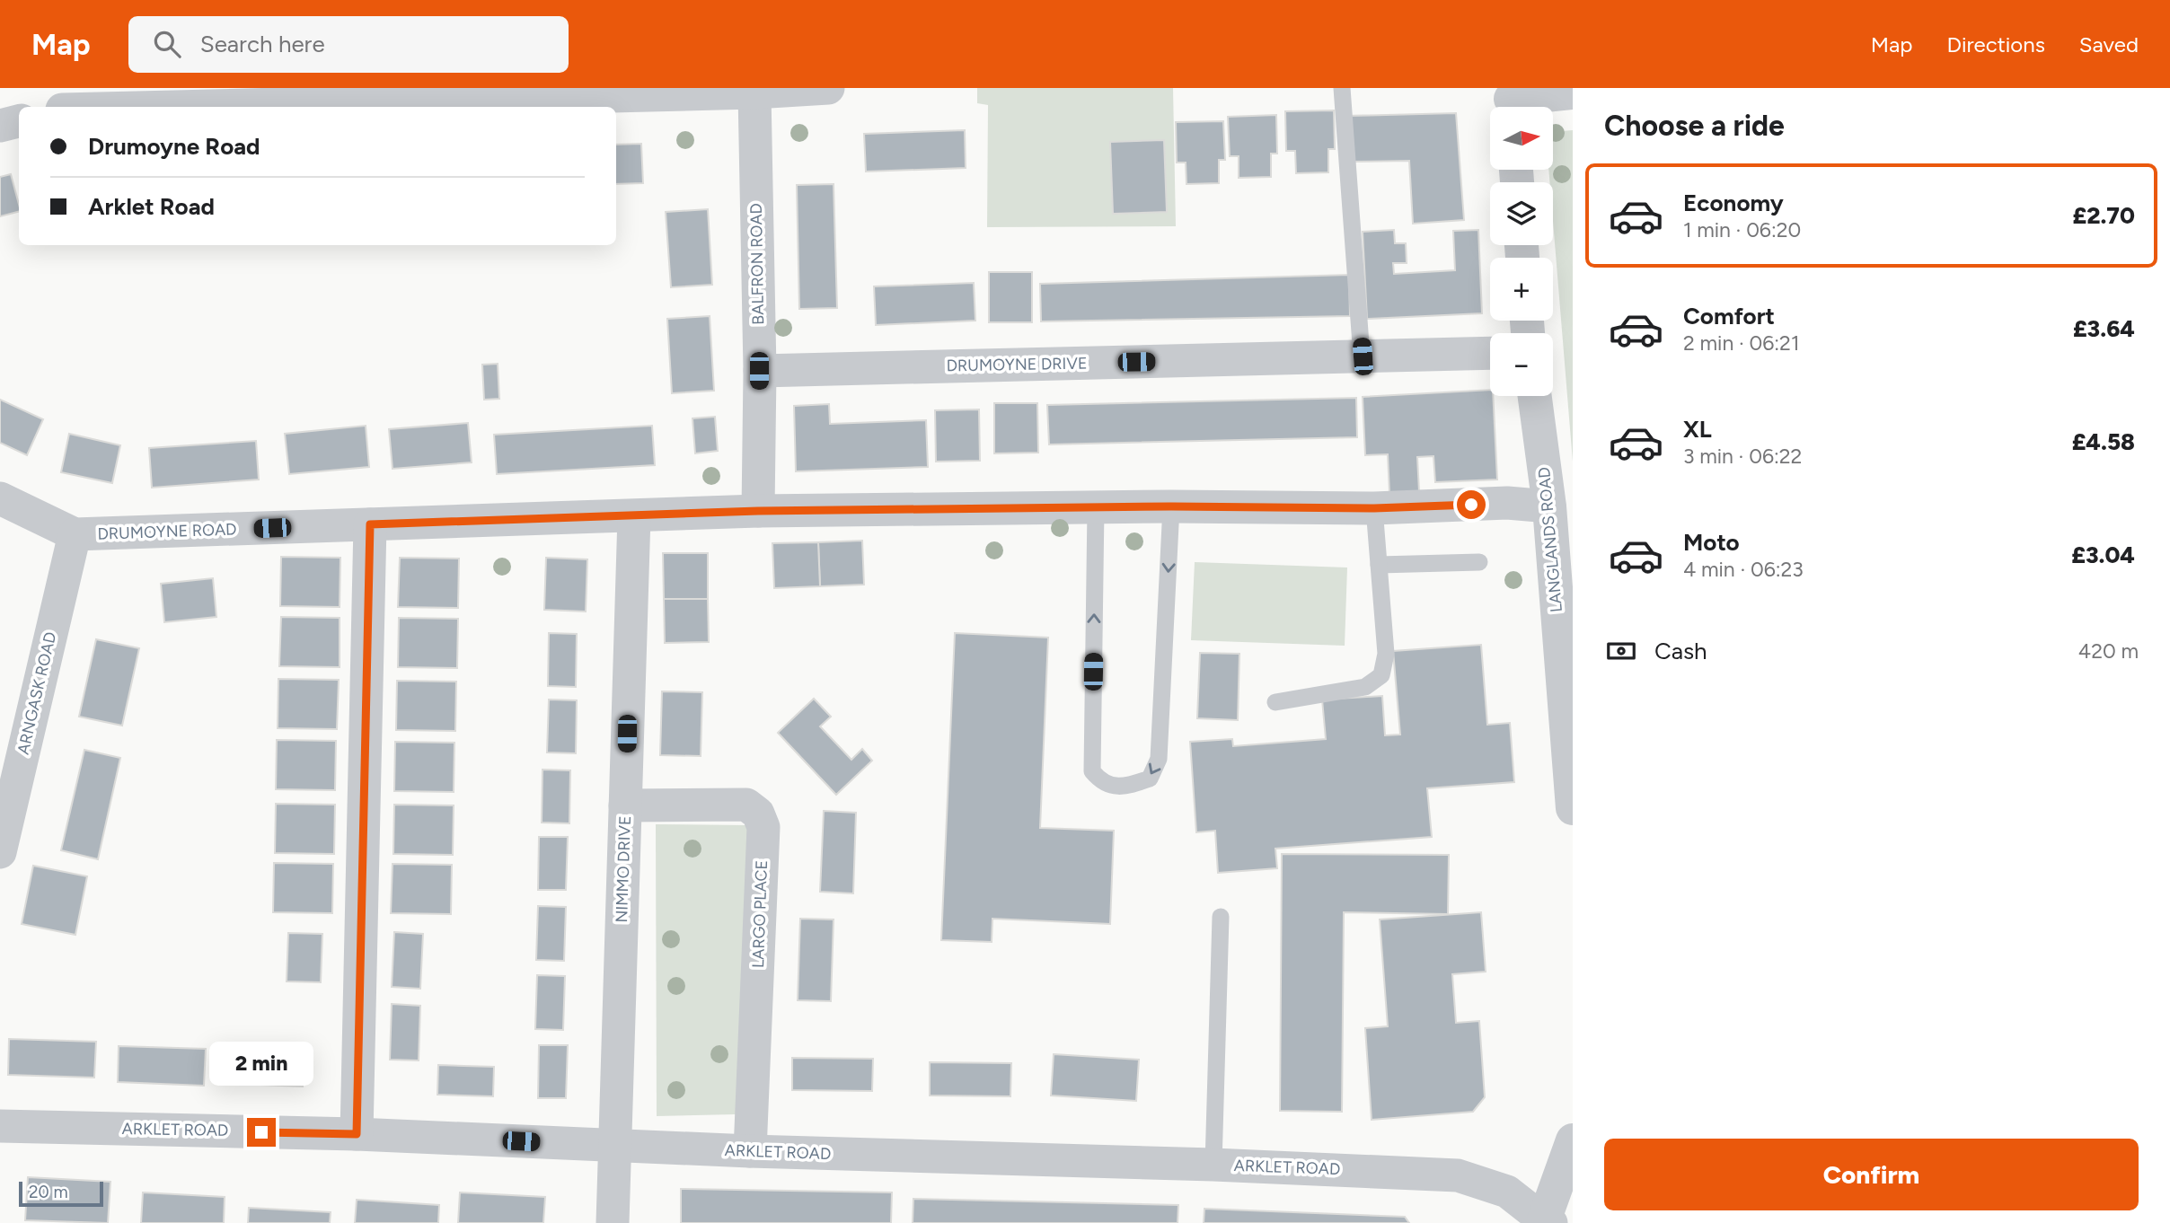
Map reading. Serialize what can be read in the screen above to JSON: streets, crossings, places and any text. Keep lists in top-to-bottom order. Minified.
{"streets":{"street":["BALFRON ROAD","DRUMOYNE DRIVE","DRUMOYNE ROAD","LANGLANDS ROAD","ARNGASK ROAD","NIMMO DRIVE","LARGO PLACE","ARKLET ROAD"]},"crossings":[["BALFRON ROAD","DRUMOYNE DRIVE"],["BALFRON ROAD","DRUMOYNE ROAD"],["DRUMOYNE ROAD","LANGLANDS ROAD"],["DRUMOYNE ROAD","ARNGASK ROAD"],["DRUMOYNE ROAD","NIMMO DRIVE"],["NIMMO DRIVE","LARGO PLACE"],["NIMMO DRIVE","ARKLET ROAD"],["LARGO PLACE","ARKLET ROAD"]],"scale_bar":"20 m","north":"right","page":{"header":"Map","search":"Search here","nav":["Map","Directions","Saved"],"heading":"Choose a ride","map_buttons":["+","−"],"banner":["Drumoyne Road","Arklet Road"],"list":[{"name":"Economy","note":"1 min · 06:20","value":"£2.70"},{"name":"Comfort","note":"2 min · 06:21","value":"£3.64"},{"name":"XL","note":"3 min · 06:22","value":"£4.58"},{"name":"Moto","note":"4 min · 06:23","value":"£3.04"}],"pay":["Cash","420 m"],"bubble":"2 min","buttons":"Confirm","scale":"20 m"}}
